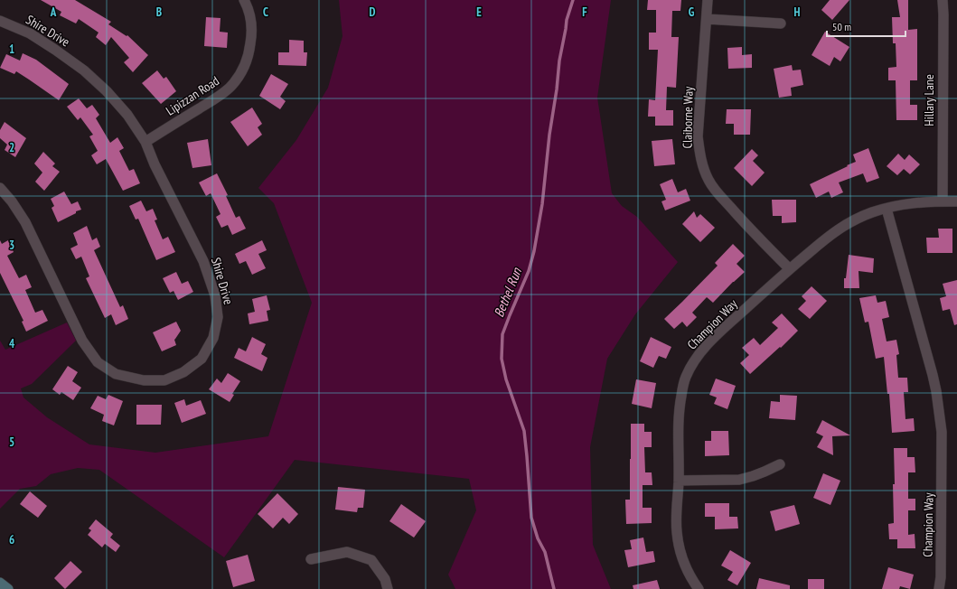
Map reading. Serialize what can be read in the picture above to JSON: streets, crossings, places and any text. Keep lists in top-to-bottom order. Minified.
{"streets":{"street":["Shire Drive","Lipizzan Road","Hillary Lane","Claiborne Way","Champion Way"]},"crossings":[["Shire Drive","Lipizzan Road"],["Hillary Lane","Champion Way"],["Claiborne Way","Champion Way"]],"water":["Bethel Run"],"scale_bar":"50 m","grid":{"columns":["A","B","C","D","E","F","G","H"],"rows":["1","2","3","4","5","6"]}}
